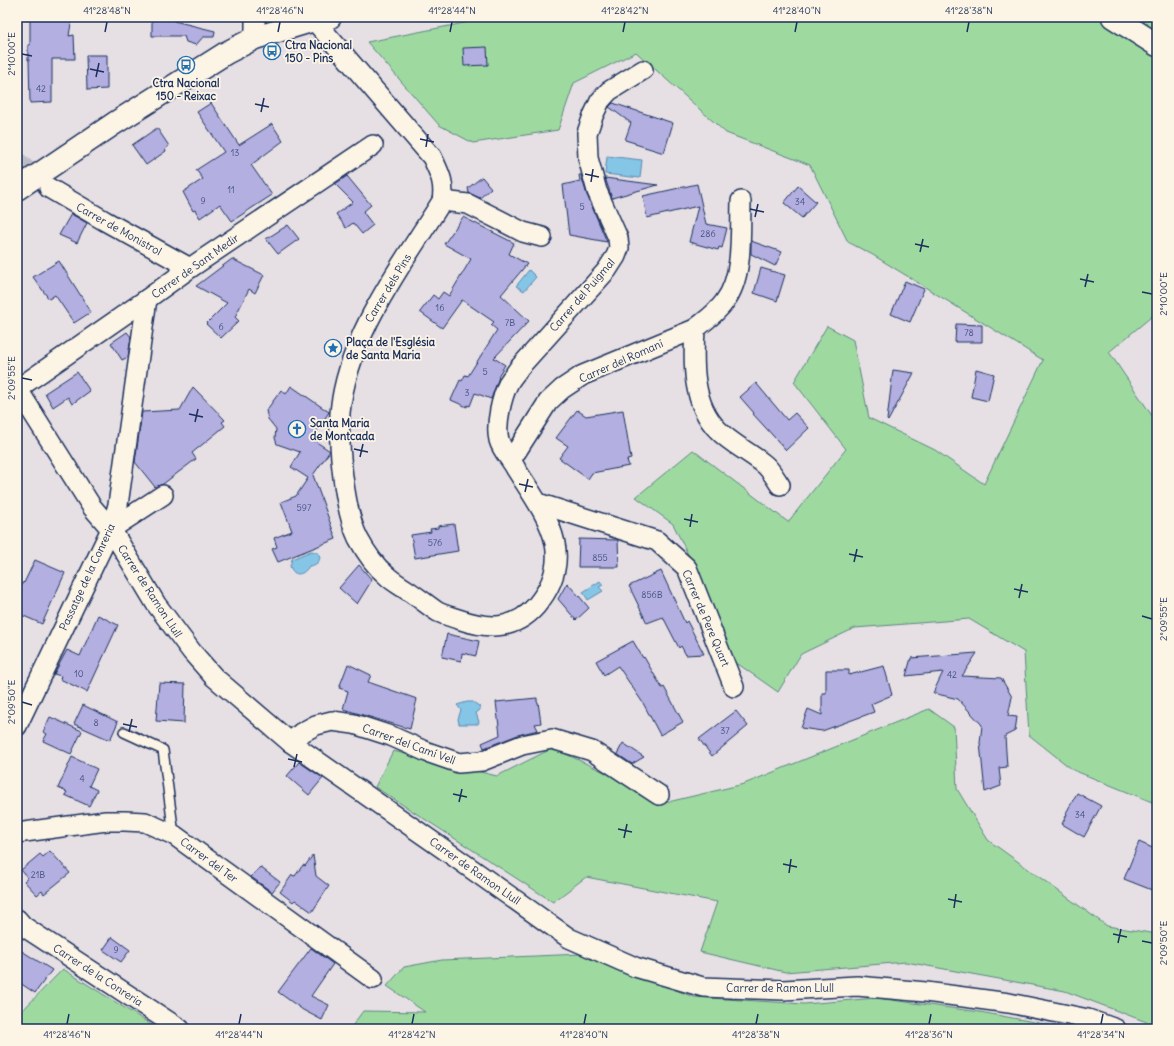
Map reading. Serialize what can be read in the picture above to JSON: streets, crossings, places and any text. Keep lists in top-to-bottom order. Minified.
{"streets":{"street":["Carrer de Monistrol","Carrer de Sant Medir","Carrer dels Pins","Carrer del Puigmal","Carrer del Romaní","Passatge de la Conreria","Carrer de Ramon Llull","Carrer de Pere Quart","Carrer del Camí Vell","Carrer del Ter","Carrer de la Conreria"]},"crossings":[["Carrer de Monistrol","Carrer de Sant Medir"],["Carrer de Sant Medir","Passatge de la Conreria"],["Carrer de Sant Medir","Carrer de Ramon Llull"],["Carrer dels Pins","Carrer del Puigmal"],["Carrer dels Pins","Carrer del Romaní"],["Carrer dels Pins","Carrer de Pere Quart"],["Carrer del Puigmal","Carrer del Romaní"],["Passatge de la Conreria","Carrer de Ramon Llull"],["Carrer de Ramon Llull","Carrer del Camí Vell"]],"places":{"bus stop":["Ctra Nacional 150 - Pins","Ctra Nacional 150 - Reixac"],"place":["Plaça de l'Església de Santa Maria"],"church":["Santa Maria de Montcada"]},"house_numbers":["42","13","11","9","34","5","286","16","7B","6","78","5","3","597","576","855","856B","10","42","8","37","4","34","21B","9"],"coordinates":["41°28'48\"N","41°28'46\"N","41°28'44\"N","41°28'42\"N","41°28'40\"N","41°28'38\"N","2°10'00\"E","2°09'55\"E","2°09'50\"E","41°28'36\"N","41°28'34\"N"]}
